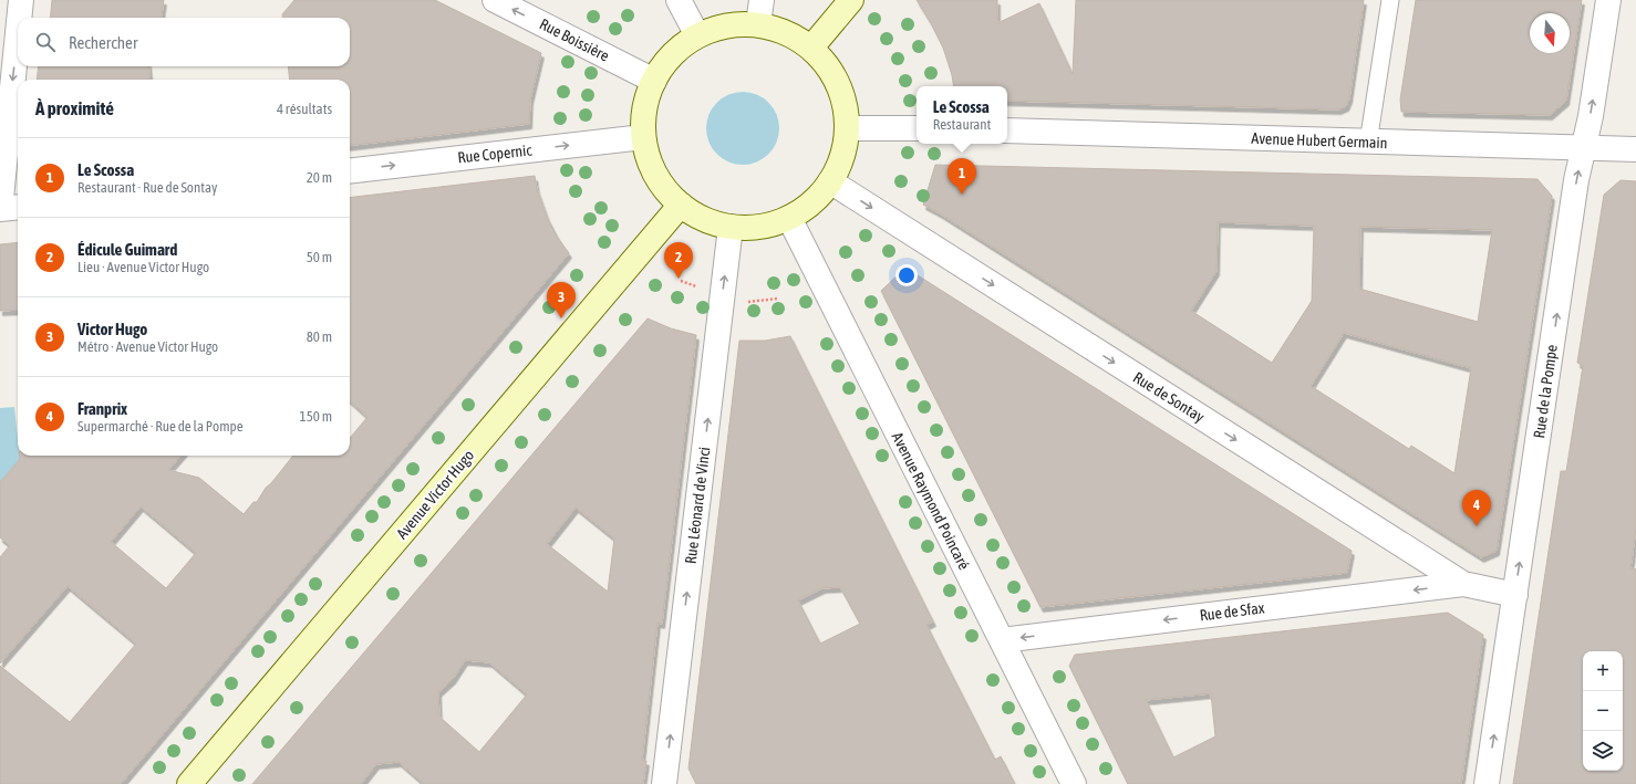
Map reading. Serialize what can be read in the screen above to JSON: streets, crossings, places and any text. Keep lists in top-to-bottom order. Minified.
{"streets":{"main road":["Avenue Victor Hugo"],"street":["Rue Boissière","Avenue Hubert Germain","Rue Copernic","Rue de la Pompe","Rue de Sontay","Avenue Raymond Poincaré","Rue Léonard de Vinci","Rue de Sfax"]},"crossings":[["Avenue Hubert Germain","Rue de la Pompe"],["Rue de la Pompe","Rue de Sontay"],["Rue de Sontay","Rue de Sfax"],["Avenue Raymond Poincaré","Rue de Sfax"]],"one_way":["Rue Boissière","Rue Copernic","Rue de la Pompe","Rue de Sontay","Rue Léonard de Vinci","Rue de Sfax"],"north":"bottom","page":{"search":"Rechercher","heading":["À proximité","4 résultats"],"popup":["Le Scossa","Restaurant"],"list":[{"mark":"1","name":"Le Scossa","note":"Restaurant · Rue de Sontay","value":"20 m"},{"mark":"2","name":"Édicule Guimard","note":"Lieu · Avenue Victor Hugo","value":"50 m"},{"mark":"3","name":"Victor Hugo","note":"Métro · Avenue Victor Hugo","value":"80 m"},{"mark":"4","name":"Franprix","note":"Supermarché · Rue de la Pompe","value":"150 m"}],"pins":["1","2","3","4"],"map_buttons":["+","−"]}}
